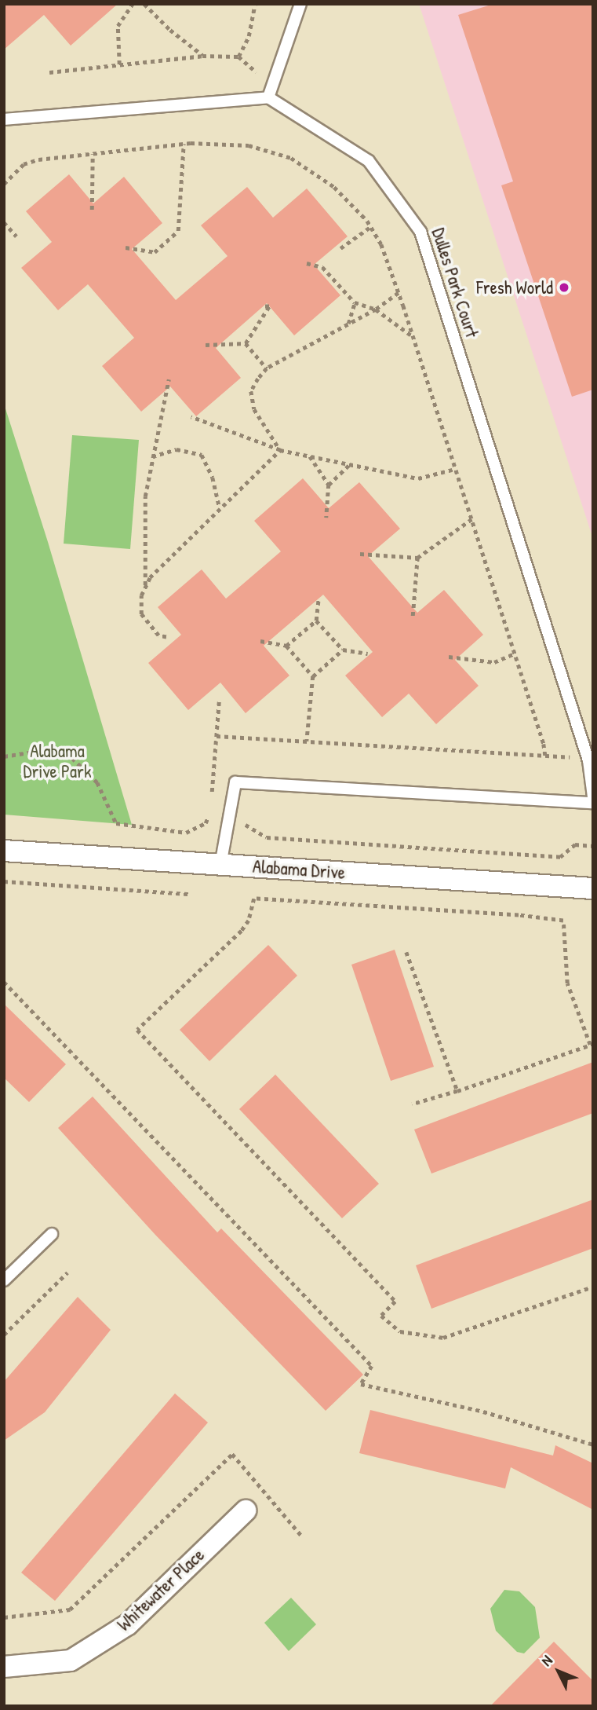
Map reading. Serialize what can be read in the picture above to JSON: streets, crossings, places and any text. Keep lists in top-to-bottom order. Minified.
{"streets":{"street":["Alabama Drive","Whitewater Place"],"lane":["Dulles Park Court"]},"parks":["Alabama Drive Park"],"places":["Fresh World"],"north":"top left"}
